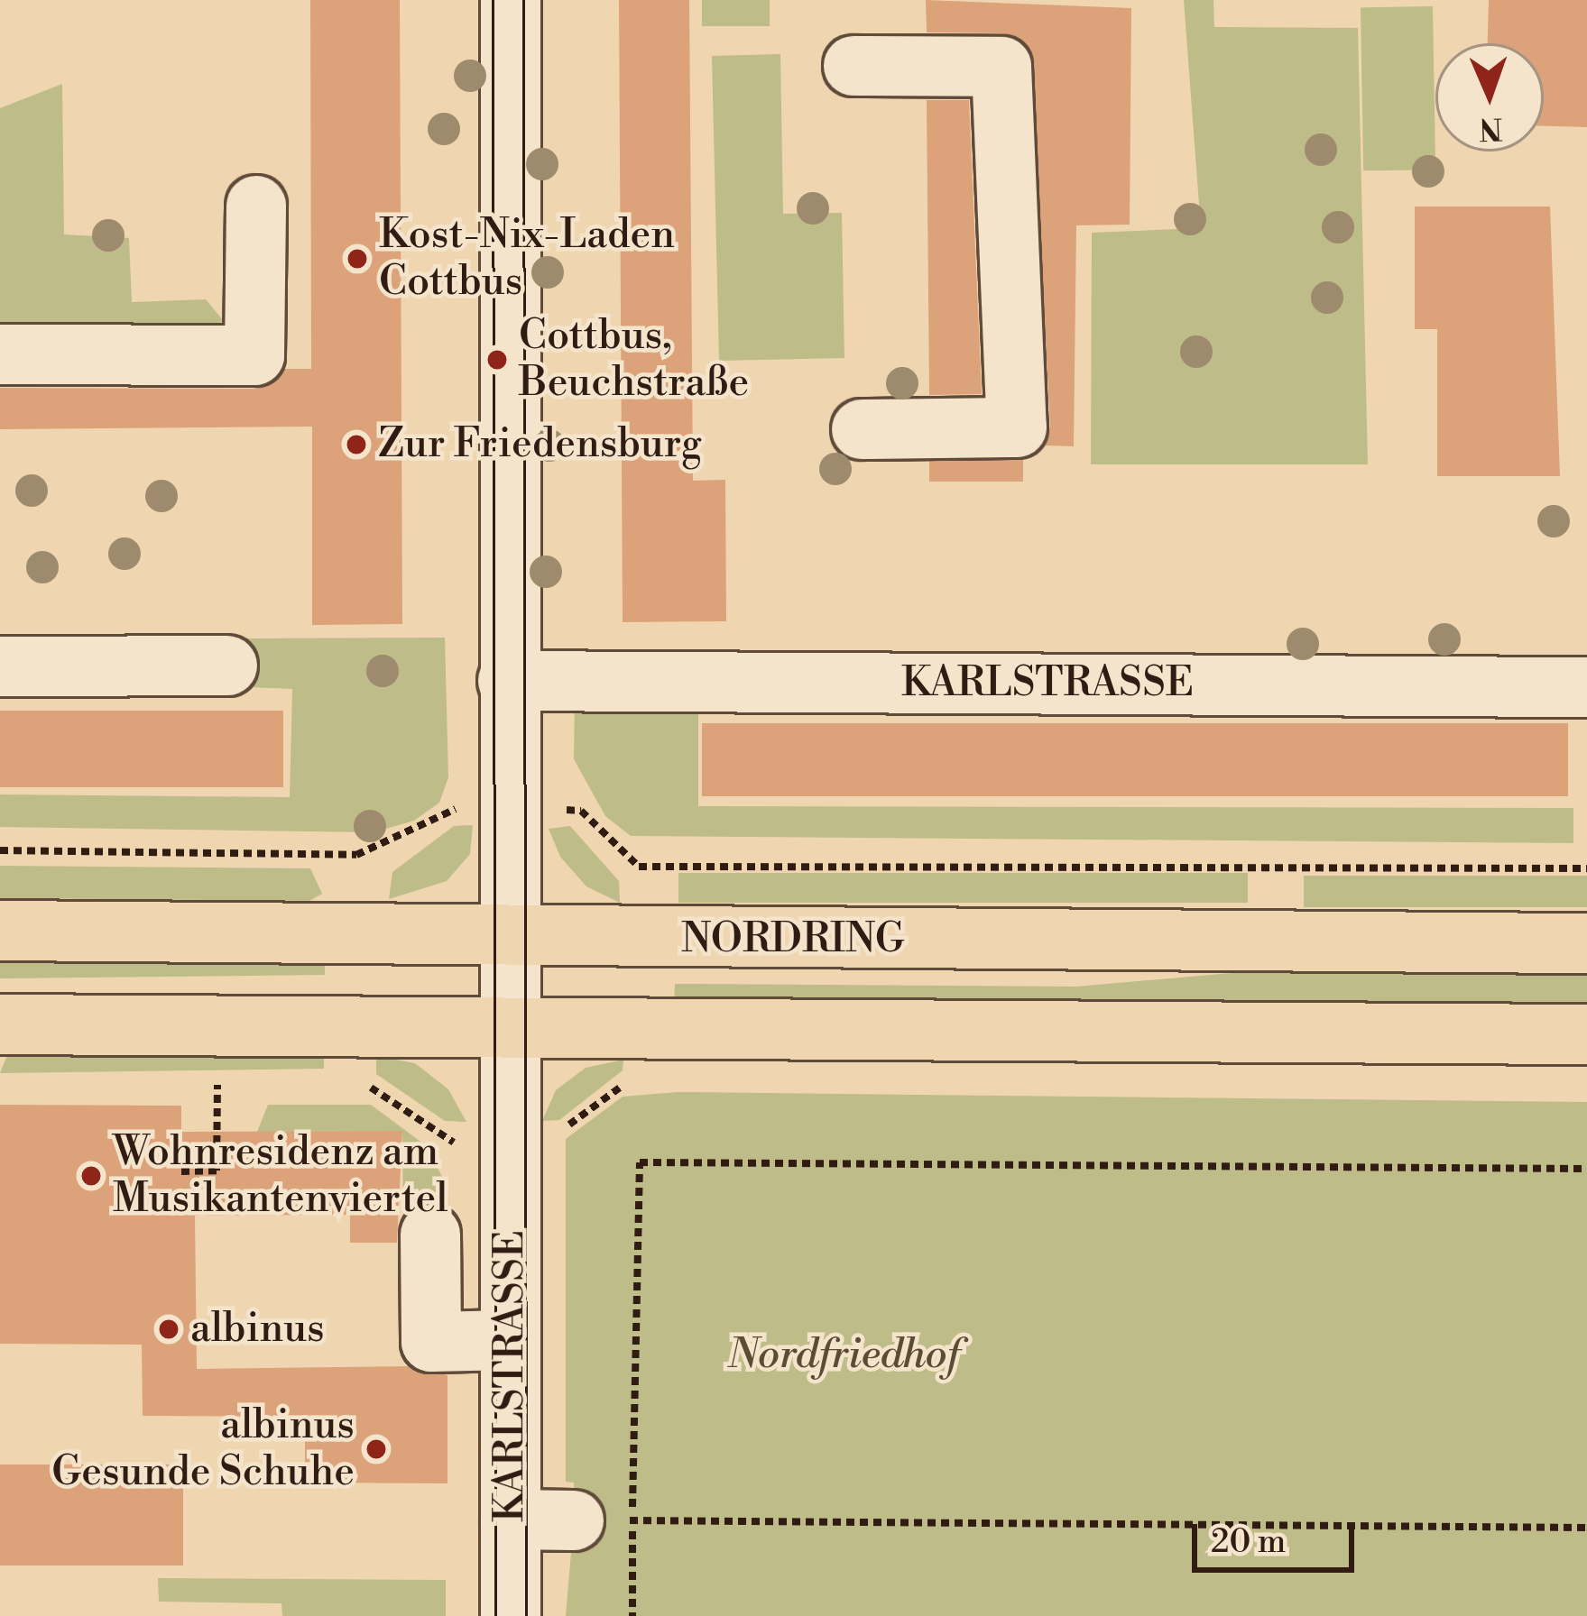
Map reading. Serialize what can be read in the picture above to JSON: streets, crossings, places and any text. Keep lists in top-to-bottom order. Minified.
{"streets":{"main road":["NORDRING"],"street":["KARLSTRASSE"]},"crossings":[["KARLSTRASSE","NORDRING"]],"parks":["Nordfriedhof"],"places":["Kost-Nix-Laden Cottbus","Cottbus, Beuchstraße","Zur Friedensburg","Wohnresidenz am Musikantenviertel","albinus","albinus Gesunde Schuhe"],"scale_bar":"20 m","north":"bottom"}
